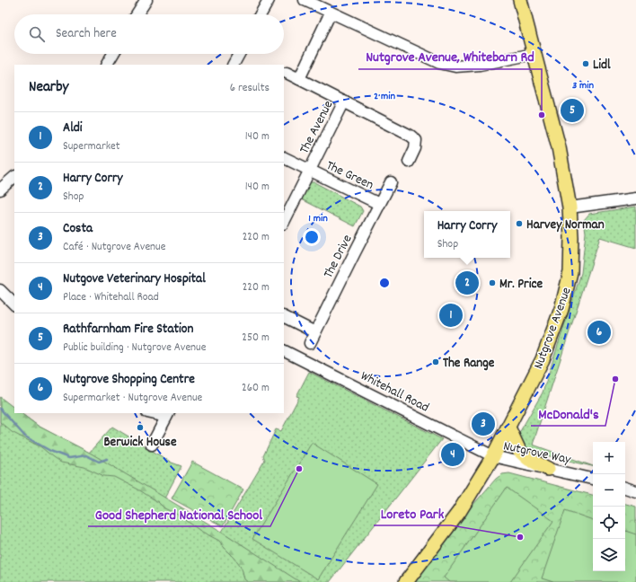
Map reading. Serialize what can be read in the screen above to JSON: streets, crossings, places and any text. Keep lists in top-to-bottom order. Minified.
{"streets":{"main road":["Nutgrove Avenue"],"street":["The Avenue","The Green","The Drive","Whitehall Road","Nutgrove Way"]},"crossings":[["The Avenue","The Green"],["The Green","The Drive"],["Nutgrove Avenue","Whitehall Road"],["Nutgrove Avenue","Nutgrove Way"],["Whitehall Road","Nutgrove Way"]],"places":["Lidl","Nutgrove Avenue, Whitebarn Rd","Harvey Norman","Mr. Price","The Range","McDonald's","Berwick House","Good Shepherd National School","Loreto Park"],"page":{"search":"Search here","heading":["Nearby","6 results"],"pins":["5","2","1","6","3","4"],"list":[{"mark":"1","name":"Aldi","note":"Supermarket","value":"140 m"},{"mark":"2","name":"Harry Corry","note":"Shop","value":"140 m"},{"mark":"3","name":"Costa","note":"Café · Nutgrove Avenue","value":"220 m"},{"mark":"4","name":"Nutgove Veterinary Hospital","note":"Place · Whitehall Road","value":"220 m"},{"mark":"5","name":"Rathfarnham Fire Station","note":"Public building · Nutgrove Avenue","value":"250 m"},{"mark":"6","name":"Nutgrove Shopping Centre","note":"Supermarket · Nutgrove Avenue","value":"260 m"}],"popup":["Harry Corry","Shop"],"map_buttons":["+","−"]},"rings":["3 min","2 min","1 min"]}
